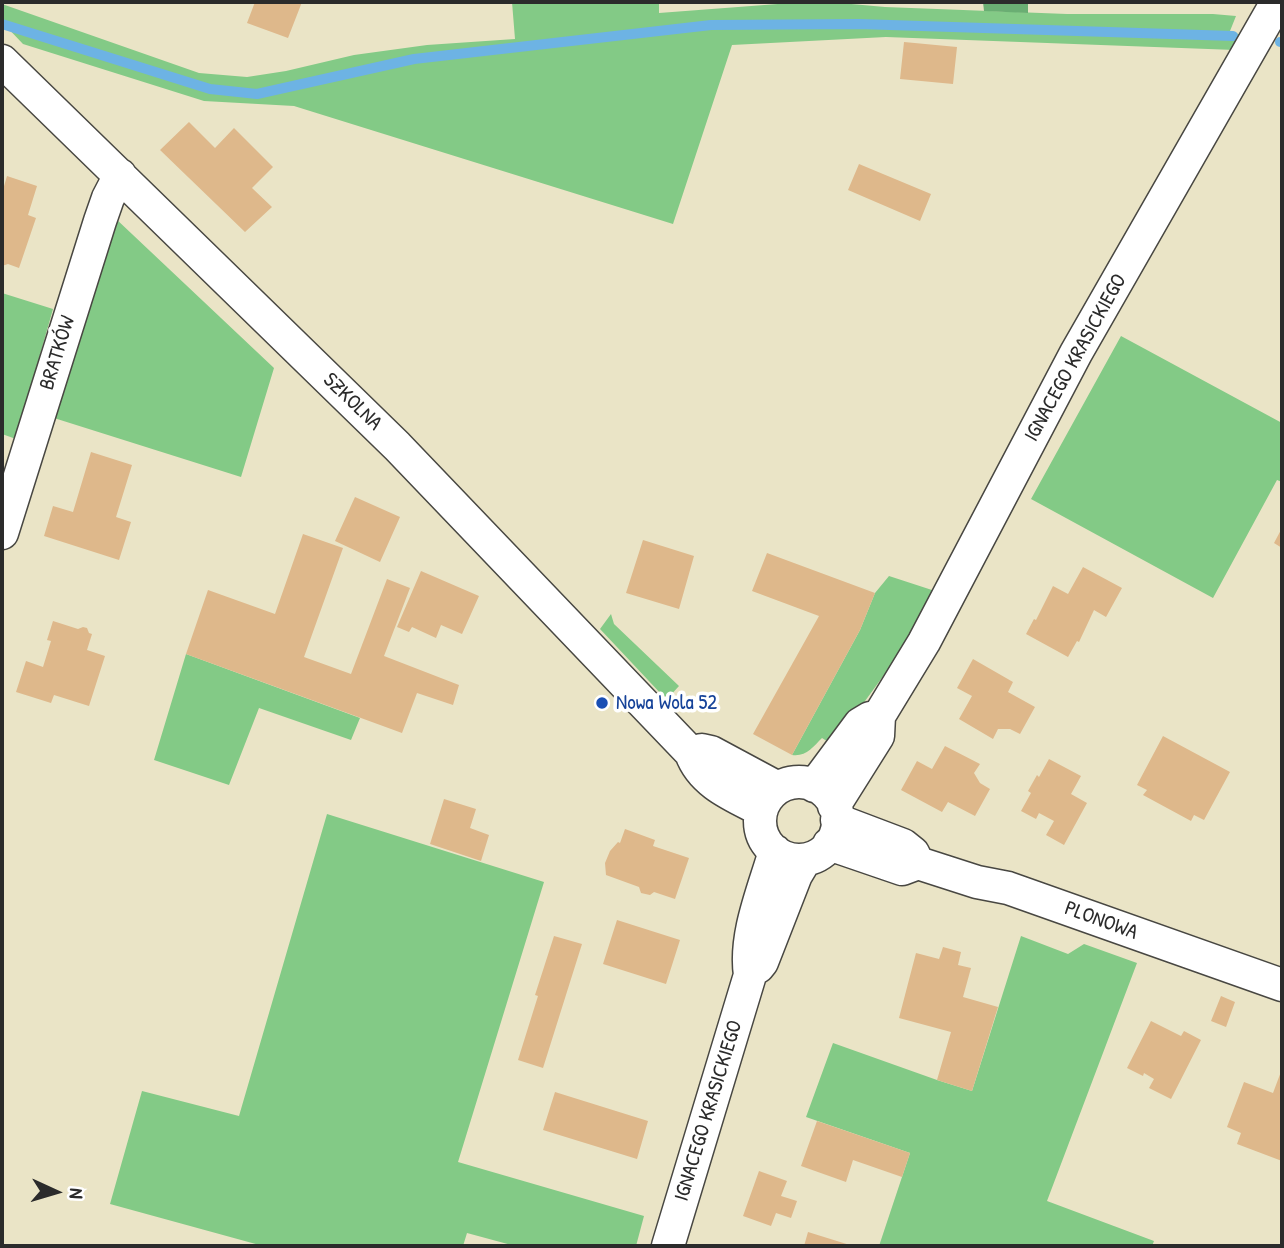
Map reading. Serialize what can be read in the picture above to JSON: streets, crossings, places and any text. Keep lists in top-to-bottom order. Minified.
{"streets":{"street":["BRATKÓW","IGNACEGO KRASICKIEGO","SZKOLNA","PLONOWA"]},"crossings":[["BRATKÓW","SZKOLNA"],["IGNACEGO KRASICKIEGO","SZKOLNA"],["IGNACEGO KRASICKIEGO","PLONOWA"],["SZKOLNA","PLONOWA"]],"places":["Nowa Wola 52"],"north":"right"}
